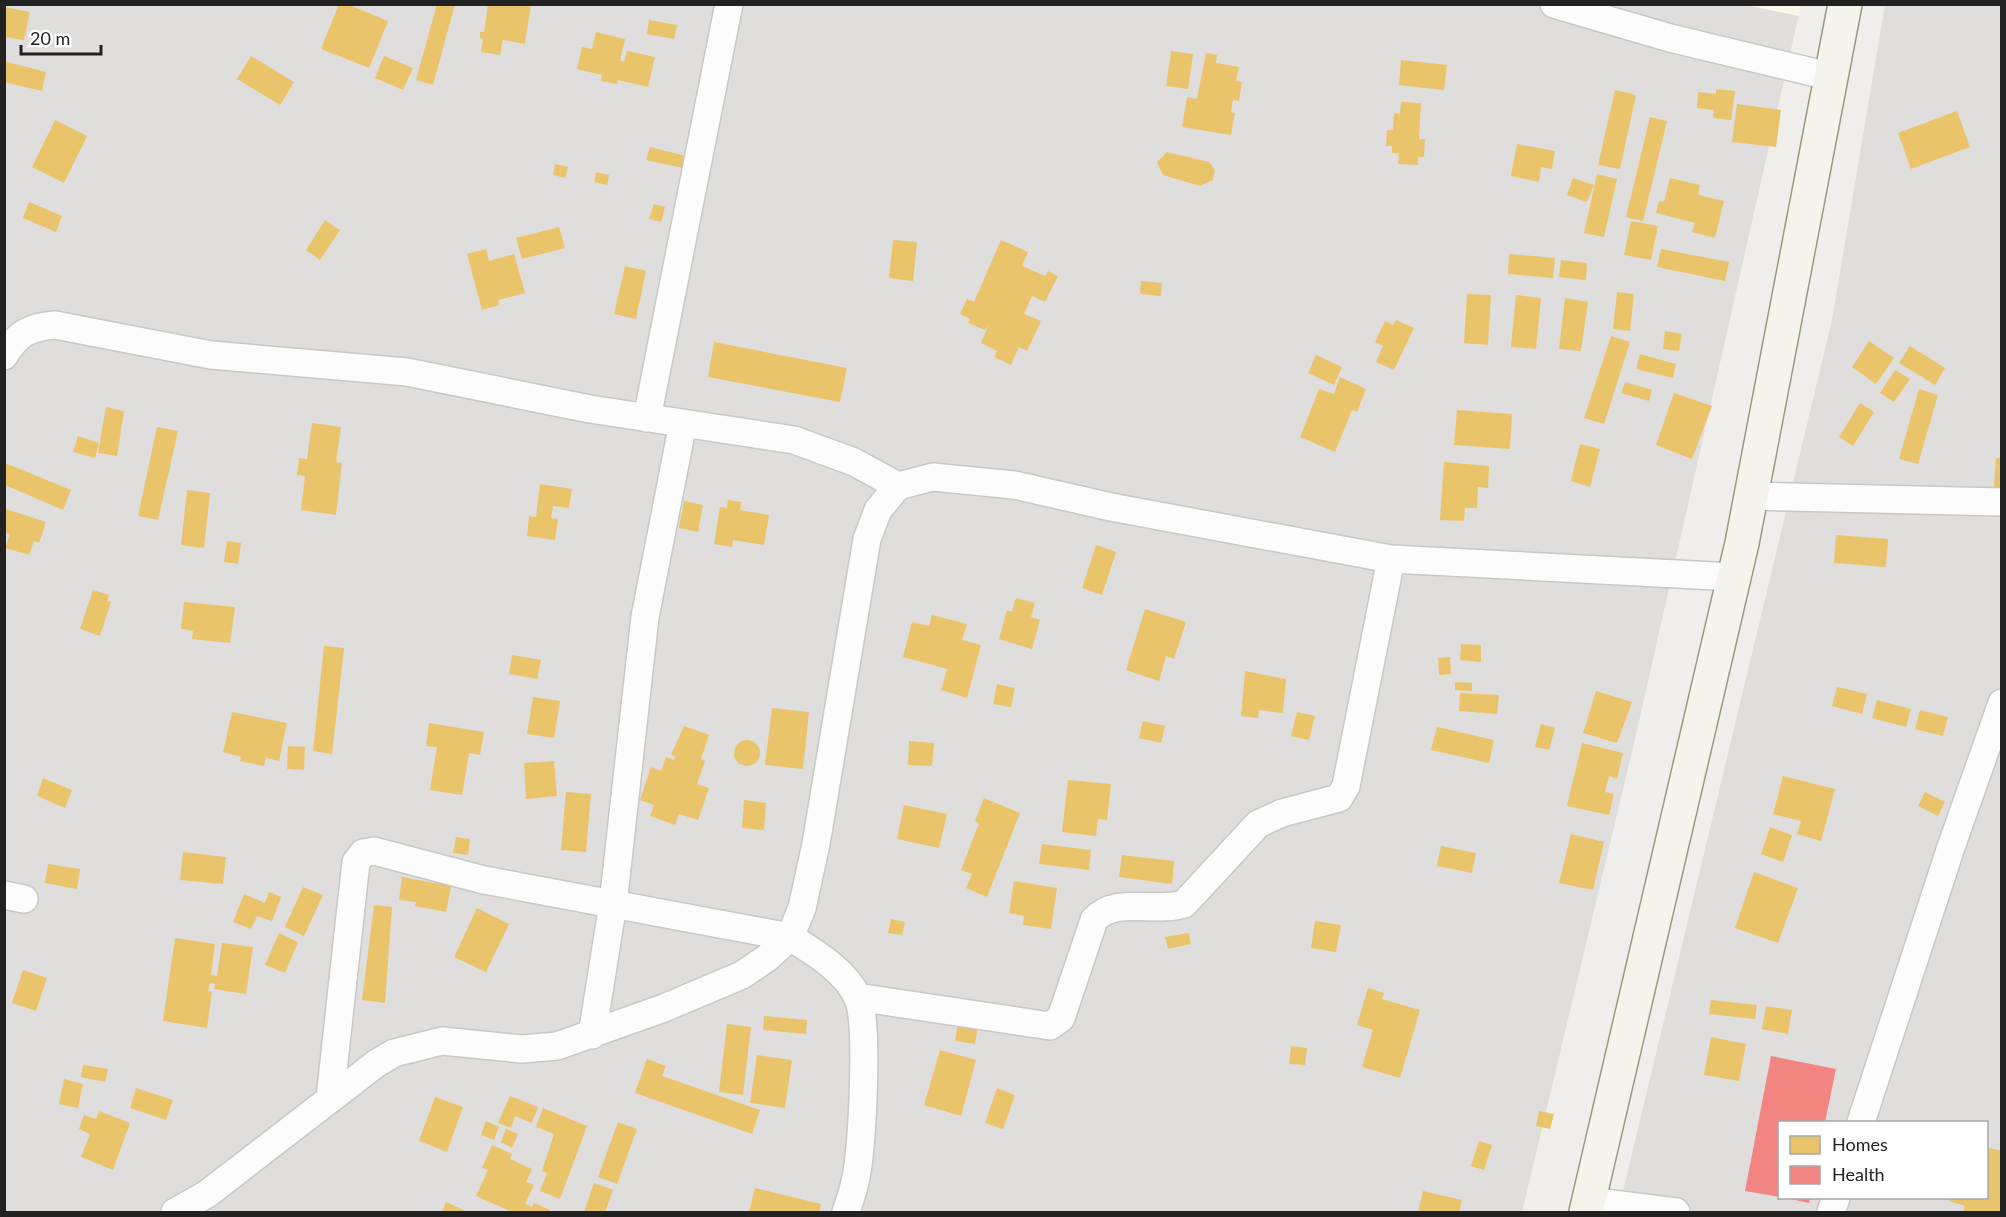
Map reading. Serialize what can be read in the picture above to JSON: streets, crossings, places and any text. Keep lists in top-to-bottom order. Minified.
{"legend":["Homes","Health"],"scale_bar":"20 m"}
